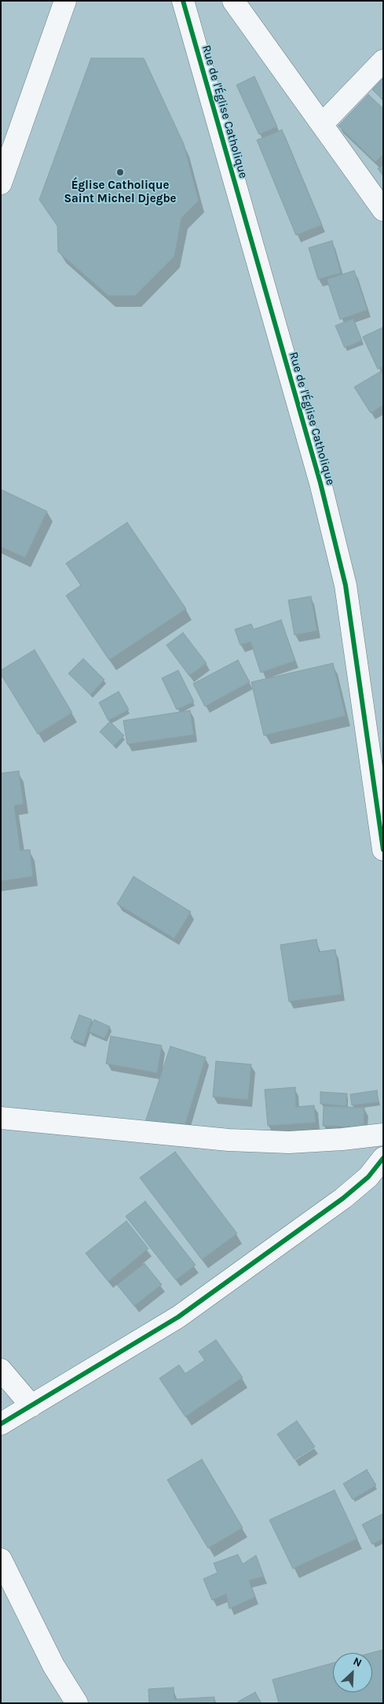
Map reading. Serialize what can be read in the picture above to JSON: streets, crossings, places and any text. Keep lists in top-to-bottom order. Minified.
{"streets":{"street":["Rue de l'Église Catholique"]},"places":["Église Catholique Saint Michel Djegbe"],"north":"top right"}
